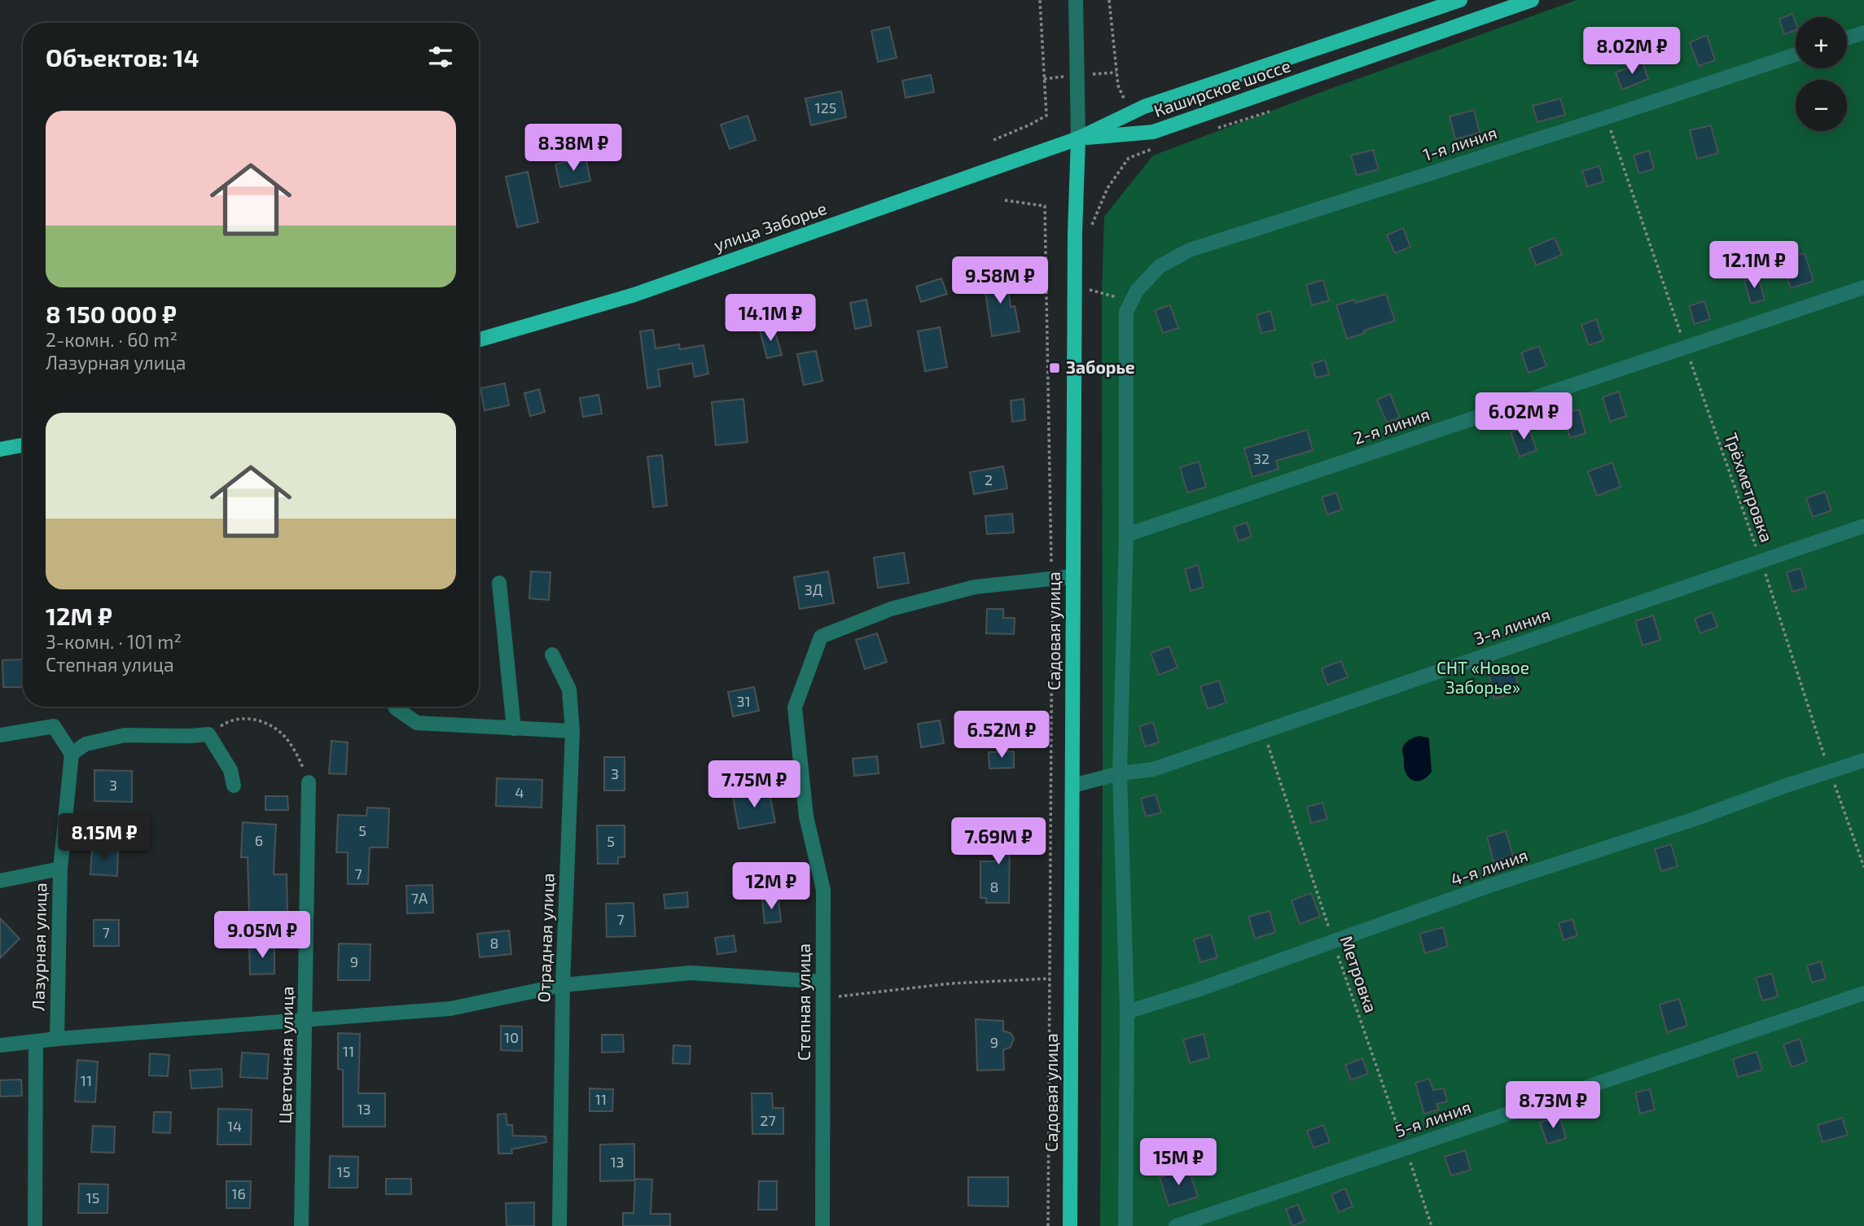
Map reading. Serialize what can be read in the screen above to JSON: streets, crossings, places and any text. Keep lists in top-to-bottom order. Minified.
{"streets":{"main road":["Каширское шоссе","улица Заборье","Садовая улица"],"street":["1-я линия","2-я линия","3-я линия","4-я линия","Отрадная улица","Лазурная улица","Степная улица","Цветочная улица","5-я линия"],"path":["Трёхметровка","Метровка"]},"crossings":[["Каширское шоссе","улица Заборье"],["Каширское шоссе","Садовая улица"],["1-я линия","Трёхметровка"],["улица Заборье","Садовая улица"],["2-я линия","Трёхметровка"],["Трёхметровка","3-я линия"],["Трёхметровка","4-я линия"],["3-я линия","Садовая улица"],["3-я линия","Метровка"],["Садовая улица","Степная улица"],["4-я линия","Метровка"],["Метровка","5-я линия"]],"parks":["СНТ «Новое Заборье»"],"places":{"transit":["Заборье"]},"house_numbers":["125","32","2","3Д","31","3","3","4","5","6","5","7","8","7А","7","7","8","9","10","9","11","11","11","13","27","14","13","15","16","15"],"page":{"map_buttons":["+","−"],"heading":"Объектов: 14","price":["8.02M ₽","8.38M ₽","12.1M ₽","9.58M ₽","14.1M ₽","6.02M ₽","6.52M ₽","7.75M ₽","8.15M ₽","7.69M ₽","12M ₽","9.05M ₽","8.73M ₽","15M ₽"],"list":[{"name":"8 150 000 ₽","note":"2-комн. · 60 m² · Лазурная улица"},{"name":"12M ₽","note":"3-комн. · 101 m² · Степная улица"}]}}
